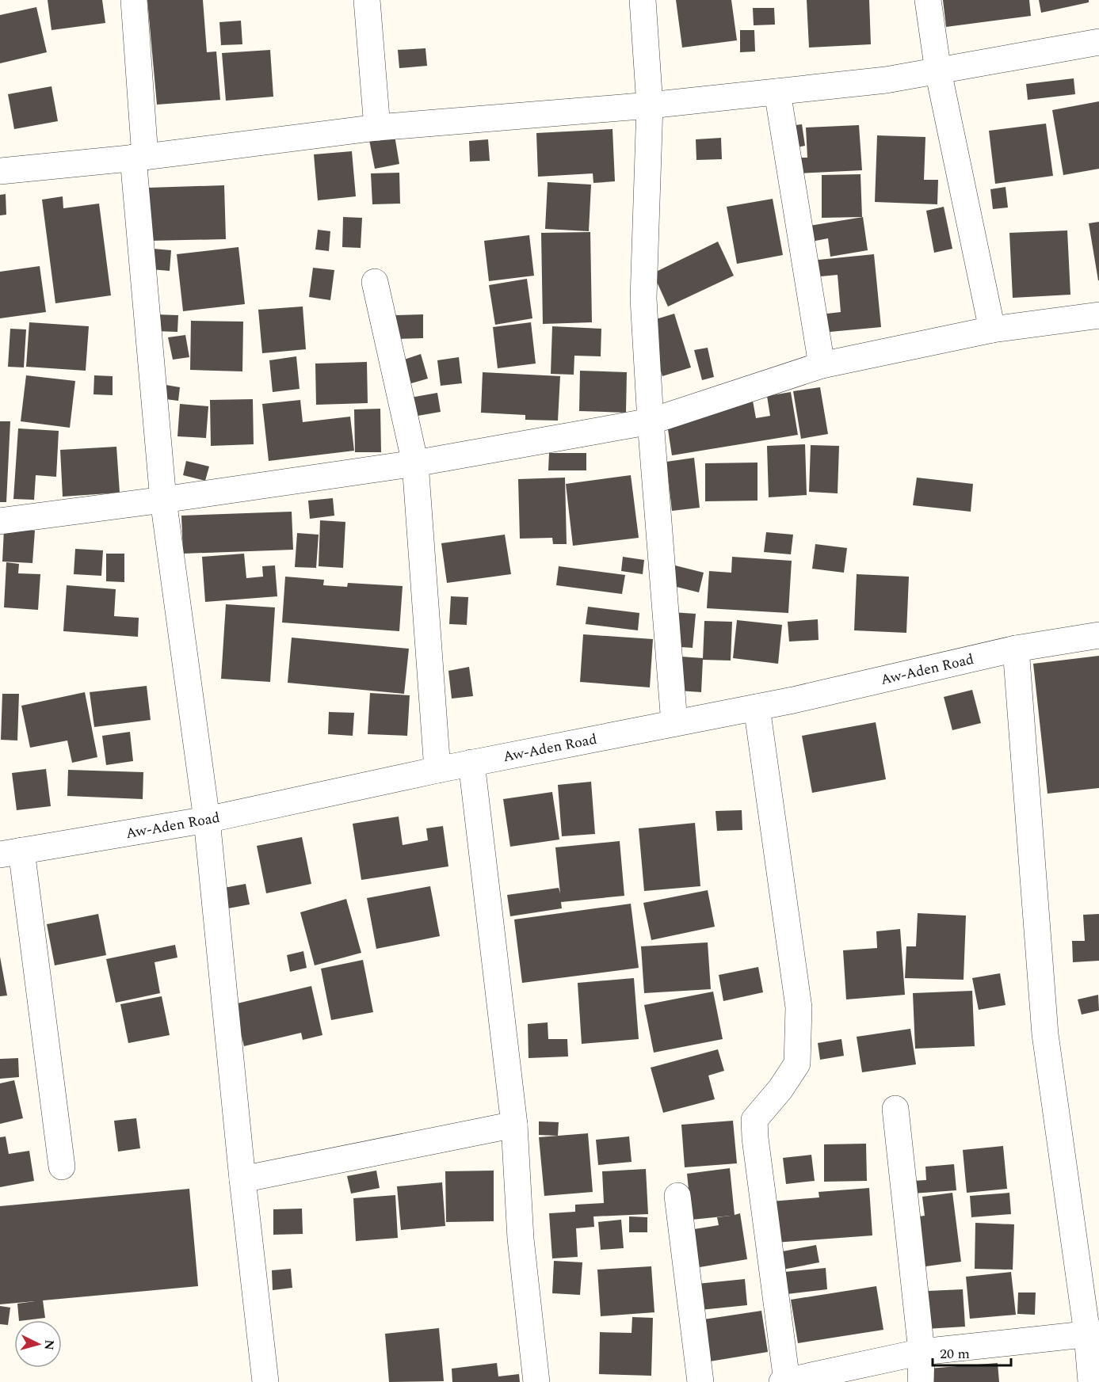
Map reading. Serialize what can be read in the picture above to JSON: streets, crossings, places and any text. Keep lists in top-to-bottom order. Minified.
{"streets":{"street":["Aw-Aden Road"]},"scale_bar":"20 m","north":"right"}
